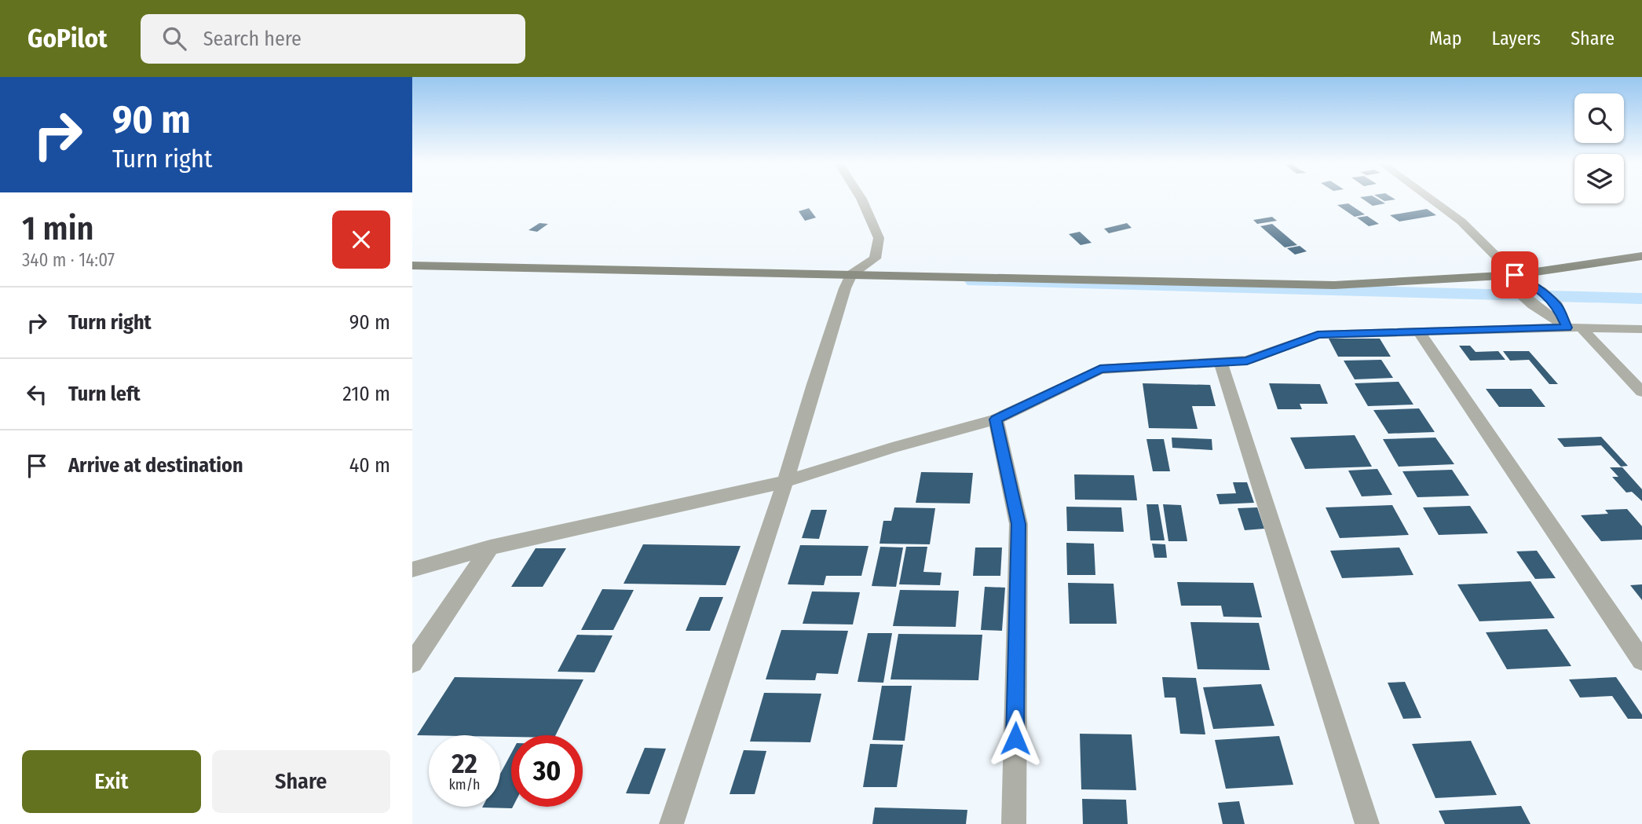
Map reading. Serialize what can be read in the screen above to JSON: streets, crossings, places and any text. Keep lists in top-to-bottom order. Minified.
{"page":{"header":"GoPilot","search":"Search here","nav":["Map","Layers","Share"],"turn":["90 m","Turn right"],"heading":["1 min","340 m · 14:07"],"list":[{"name":"Turn right","value":"90 m"},{"name":"Turn left","value":"210 m"},{"name":"Arrive at destination","value":"40 m"}],"speed":"22 km/h","limit":"30","buttons":["Exit","Share"]}}
